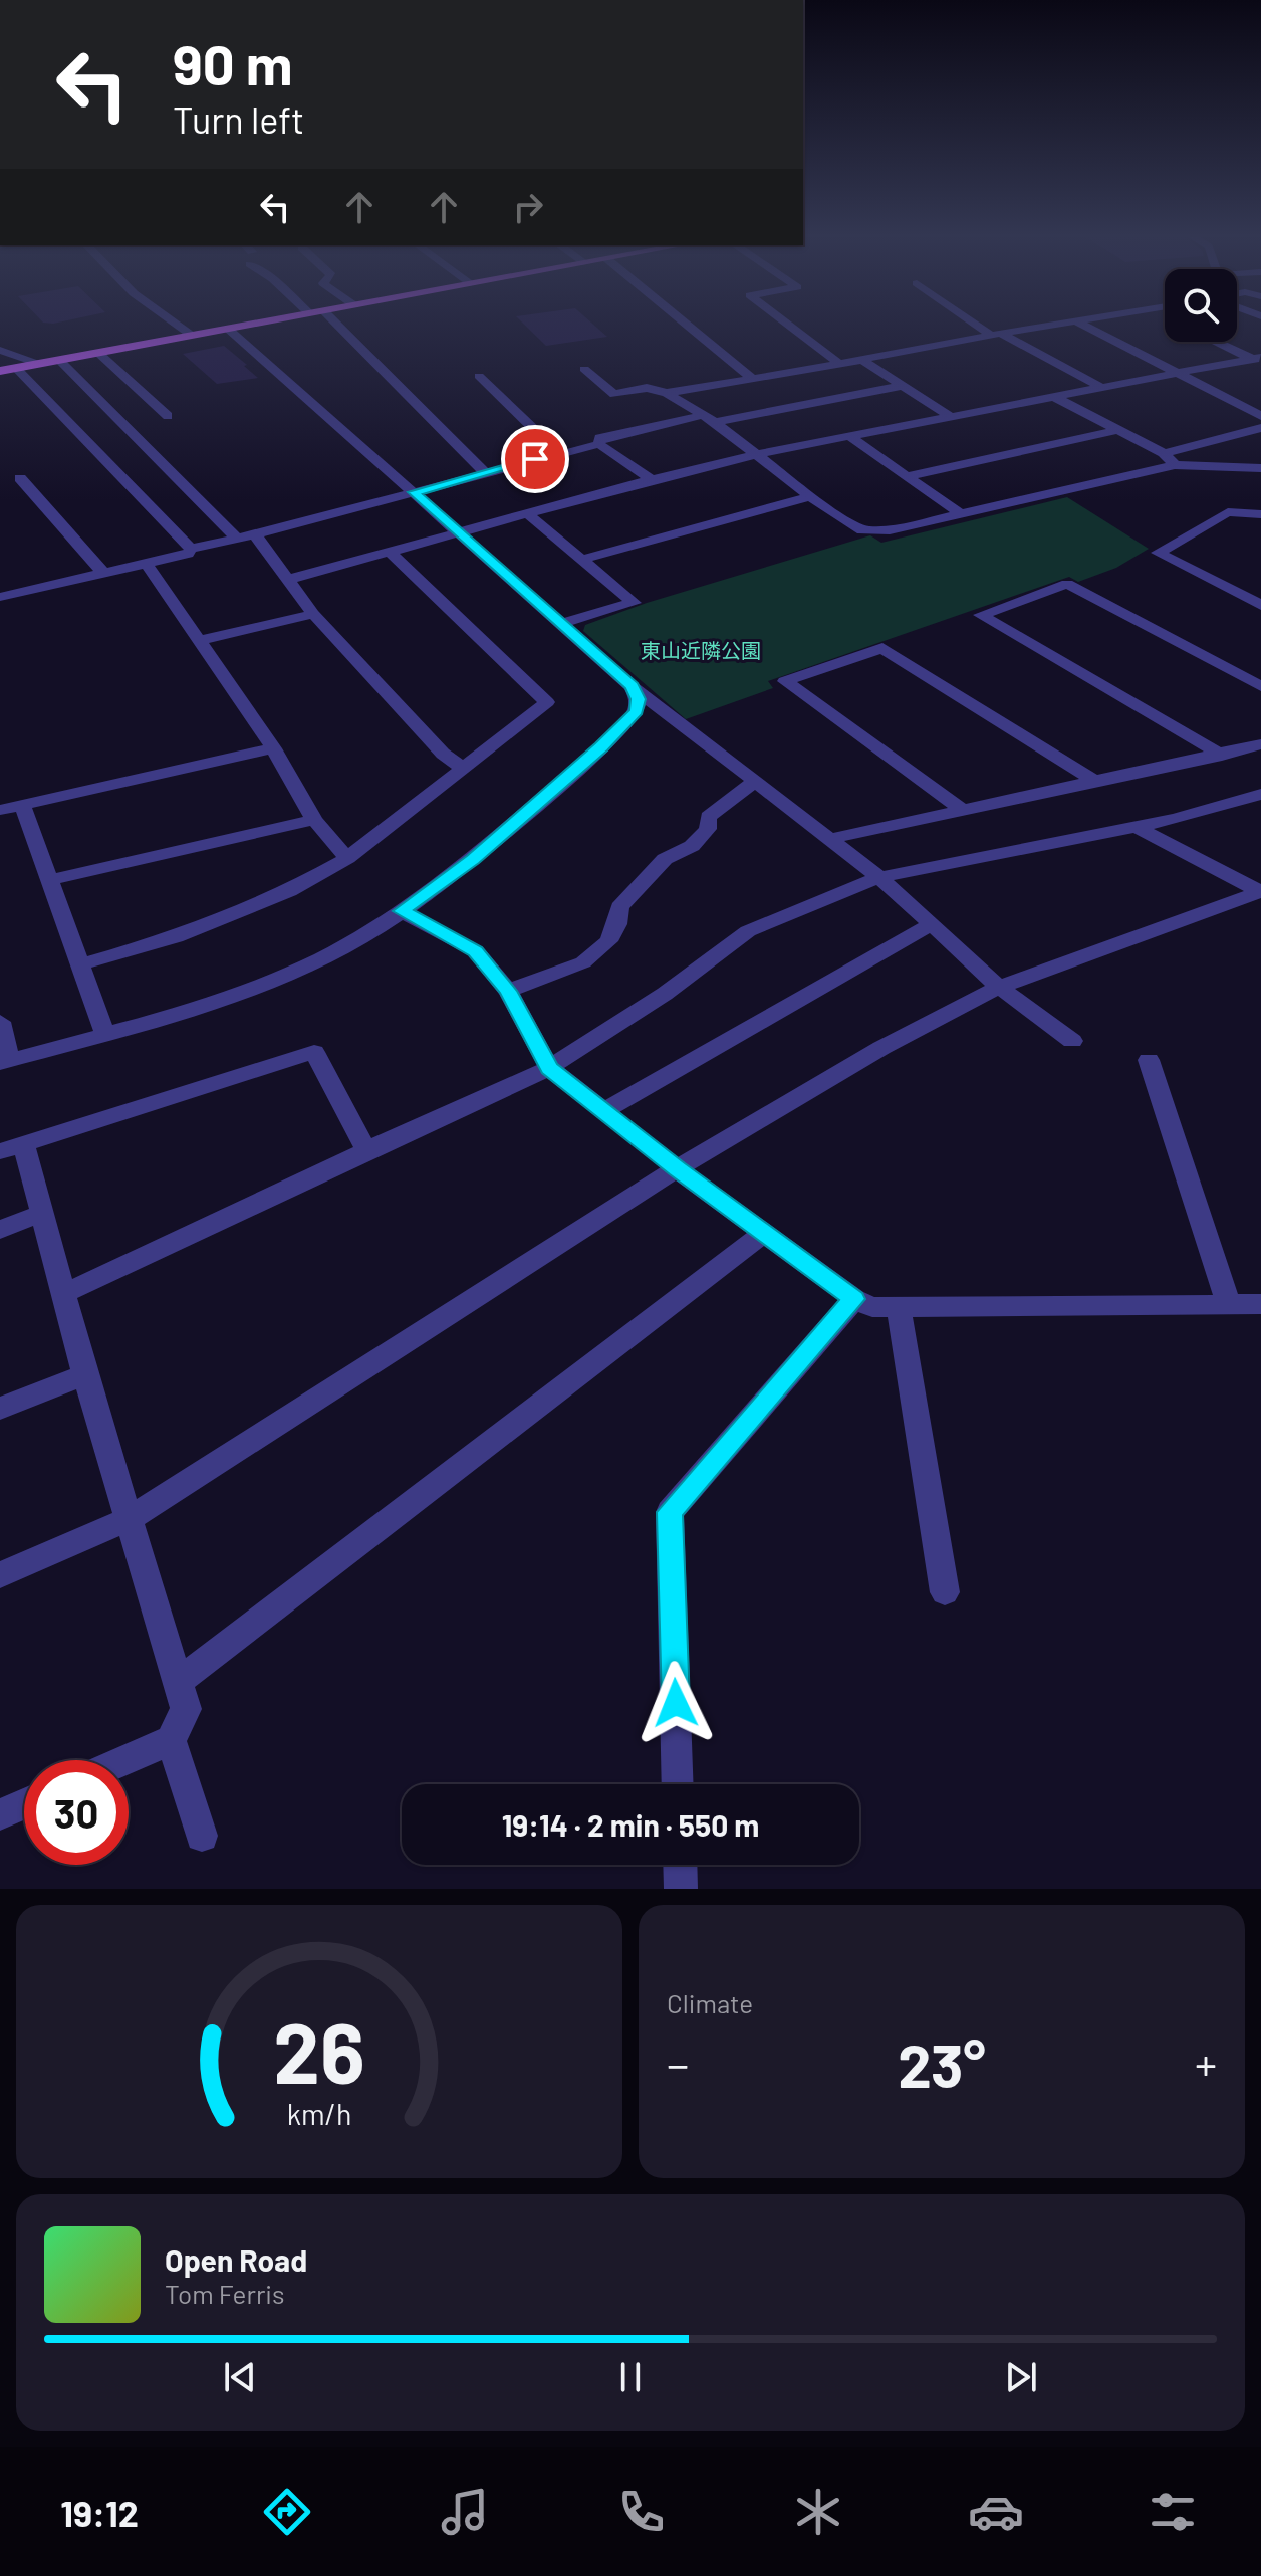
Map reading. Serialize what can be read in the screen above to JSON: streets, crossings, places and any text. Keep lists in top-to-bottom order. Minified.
{"parks":["東山近隣公園"],"page":{"turn":["90 m","Turn left"],"limit":"30","trip":"19:14 · 2 min · 550 m","tile":"Climate","heat":["−","23°","+"],"song":["Open Road","Tom Ferris"],"tabs":"19:12","gauge":["26","km/h"]}}
